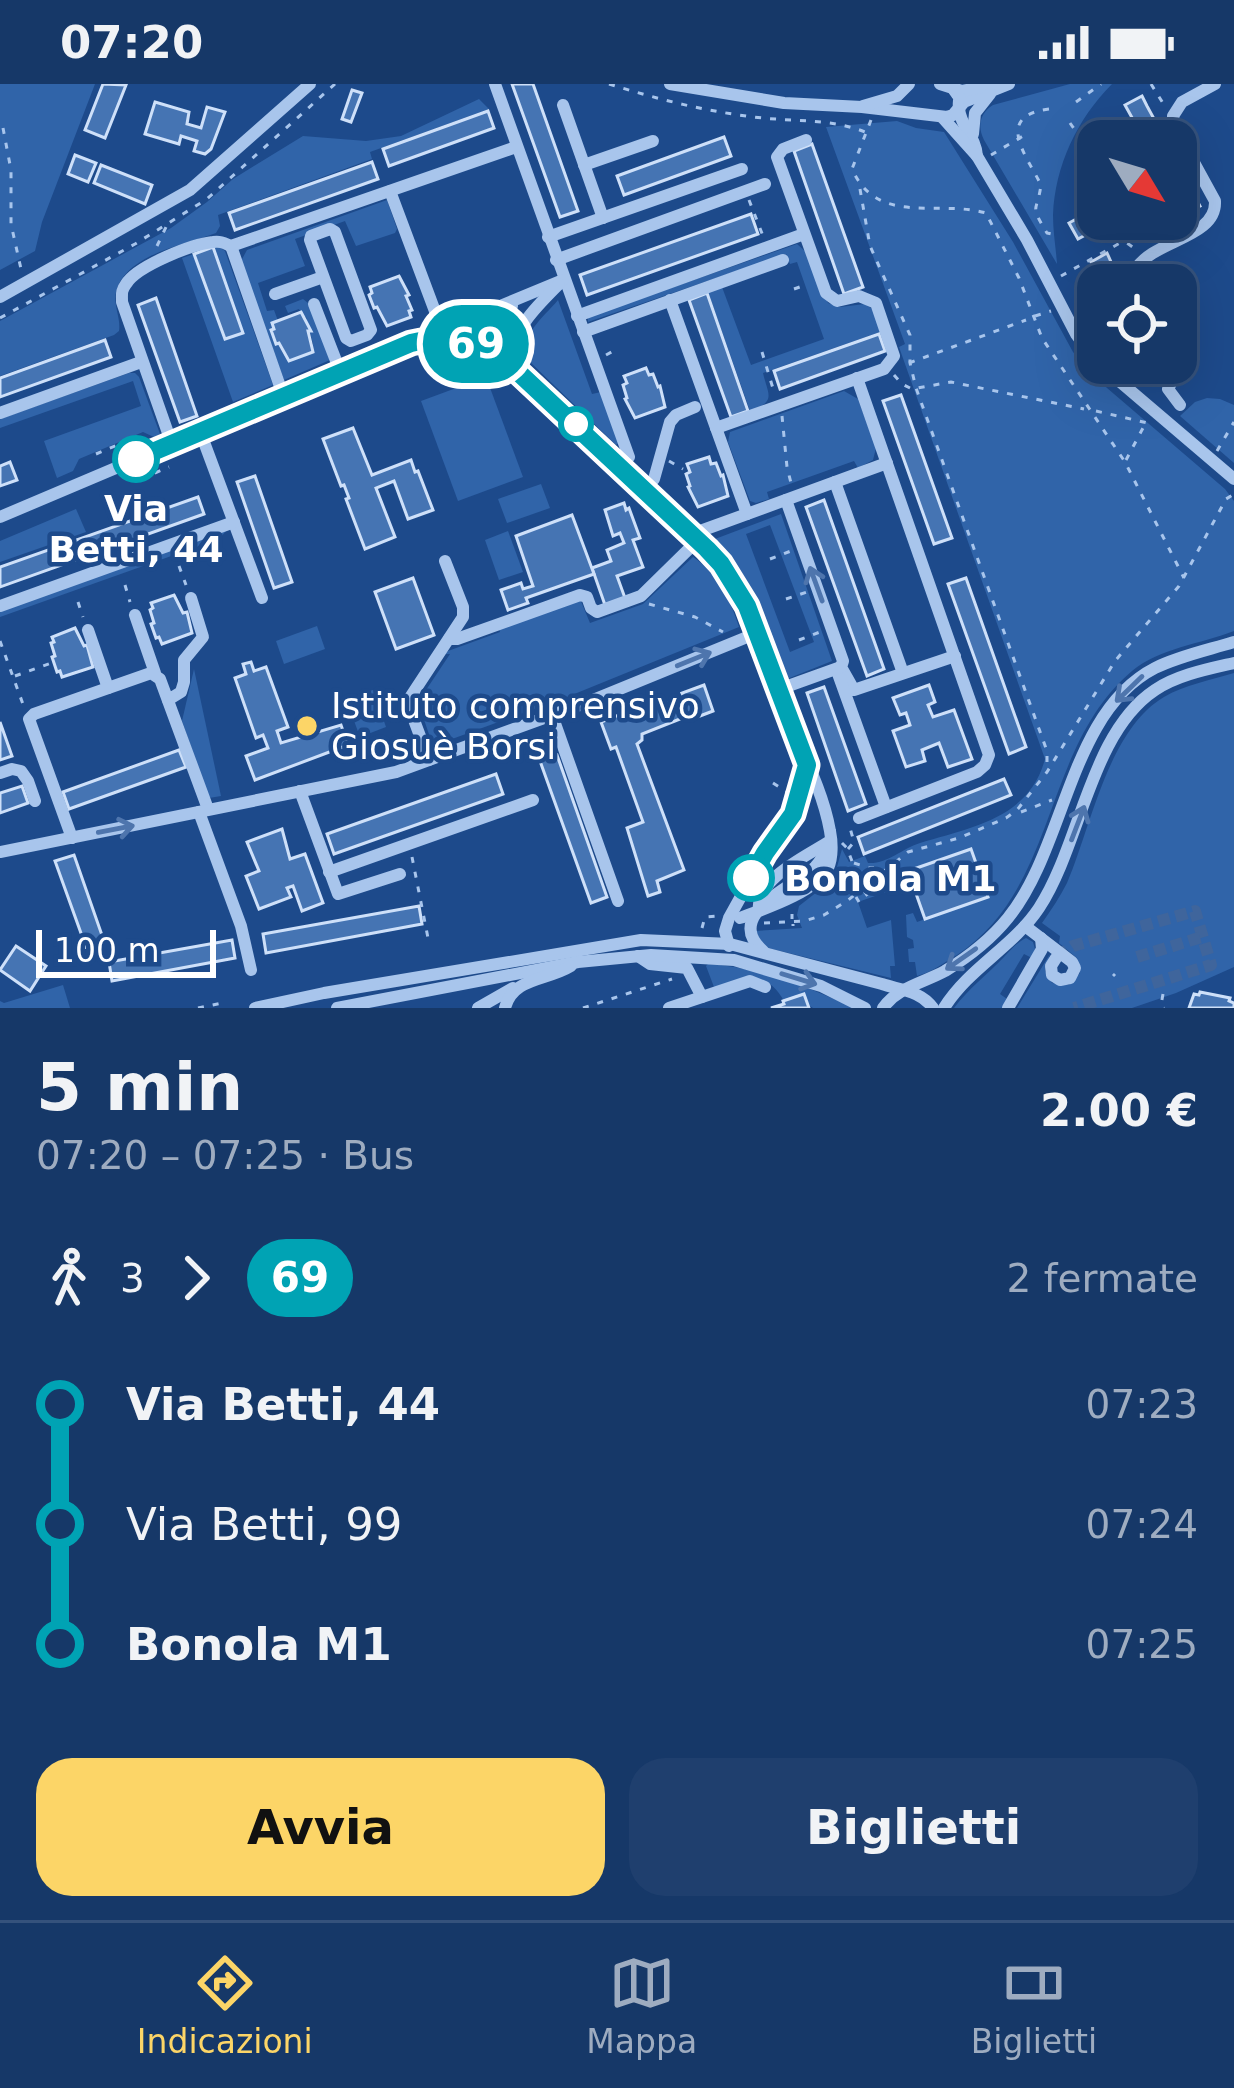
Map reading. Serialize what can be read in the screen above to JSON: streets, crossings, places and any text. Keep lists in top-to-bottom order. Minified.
{"places":["Via Betti, 44","Istituto comprensivo Giosuè Borsi","Bonola M1"],"lines":["bus line 69"],"scale_bar":"100 m","north":"bottom right","page":{"status":"07:20","on_map":"69","scale":"100 m","heading":["5 min","07:20 – 07:25 · Bus","2.00 €"],"legs":["3","69","2 fermate"],"list":[{"name":"Via Betti, 44","value":"07:23"},{"name":"Via Betti, 99","value":"07:24"},{"name":"Bonola M1","value":"07:25"}],"buttons":["Avvia","Biglietti"],"tabs":["Indicazioni","Mappa","Biglietti"]}}
